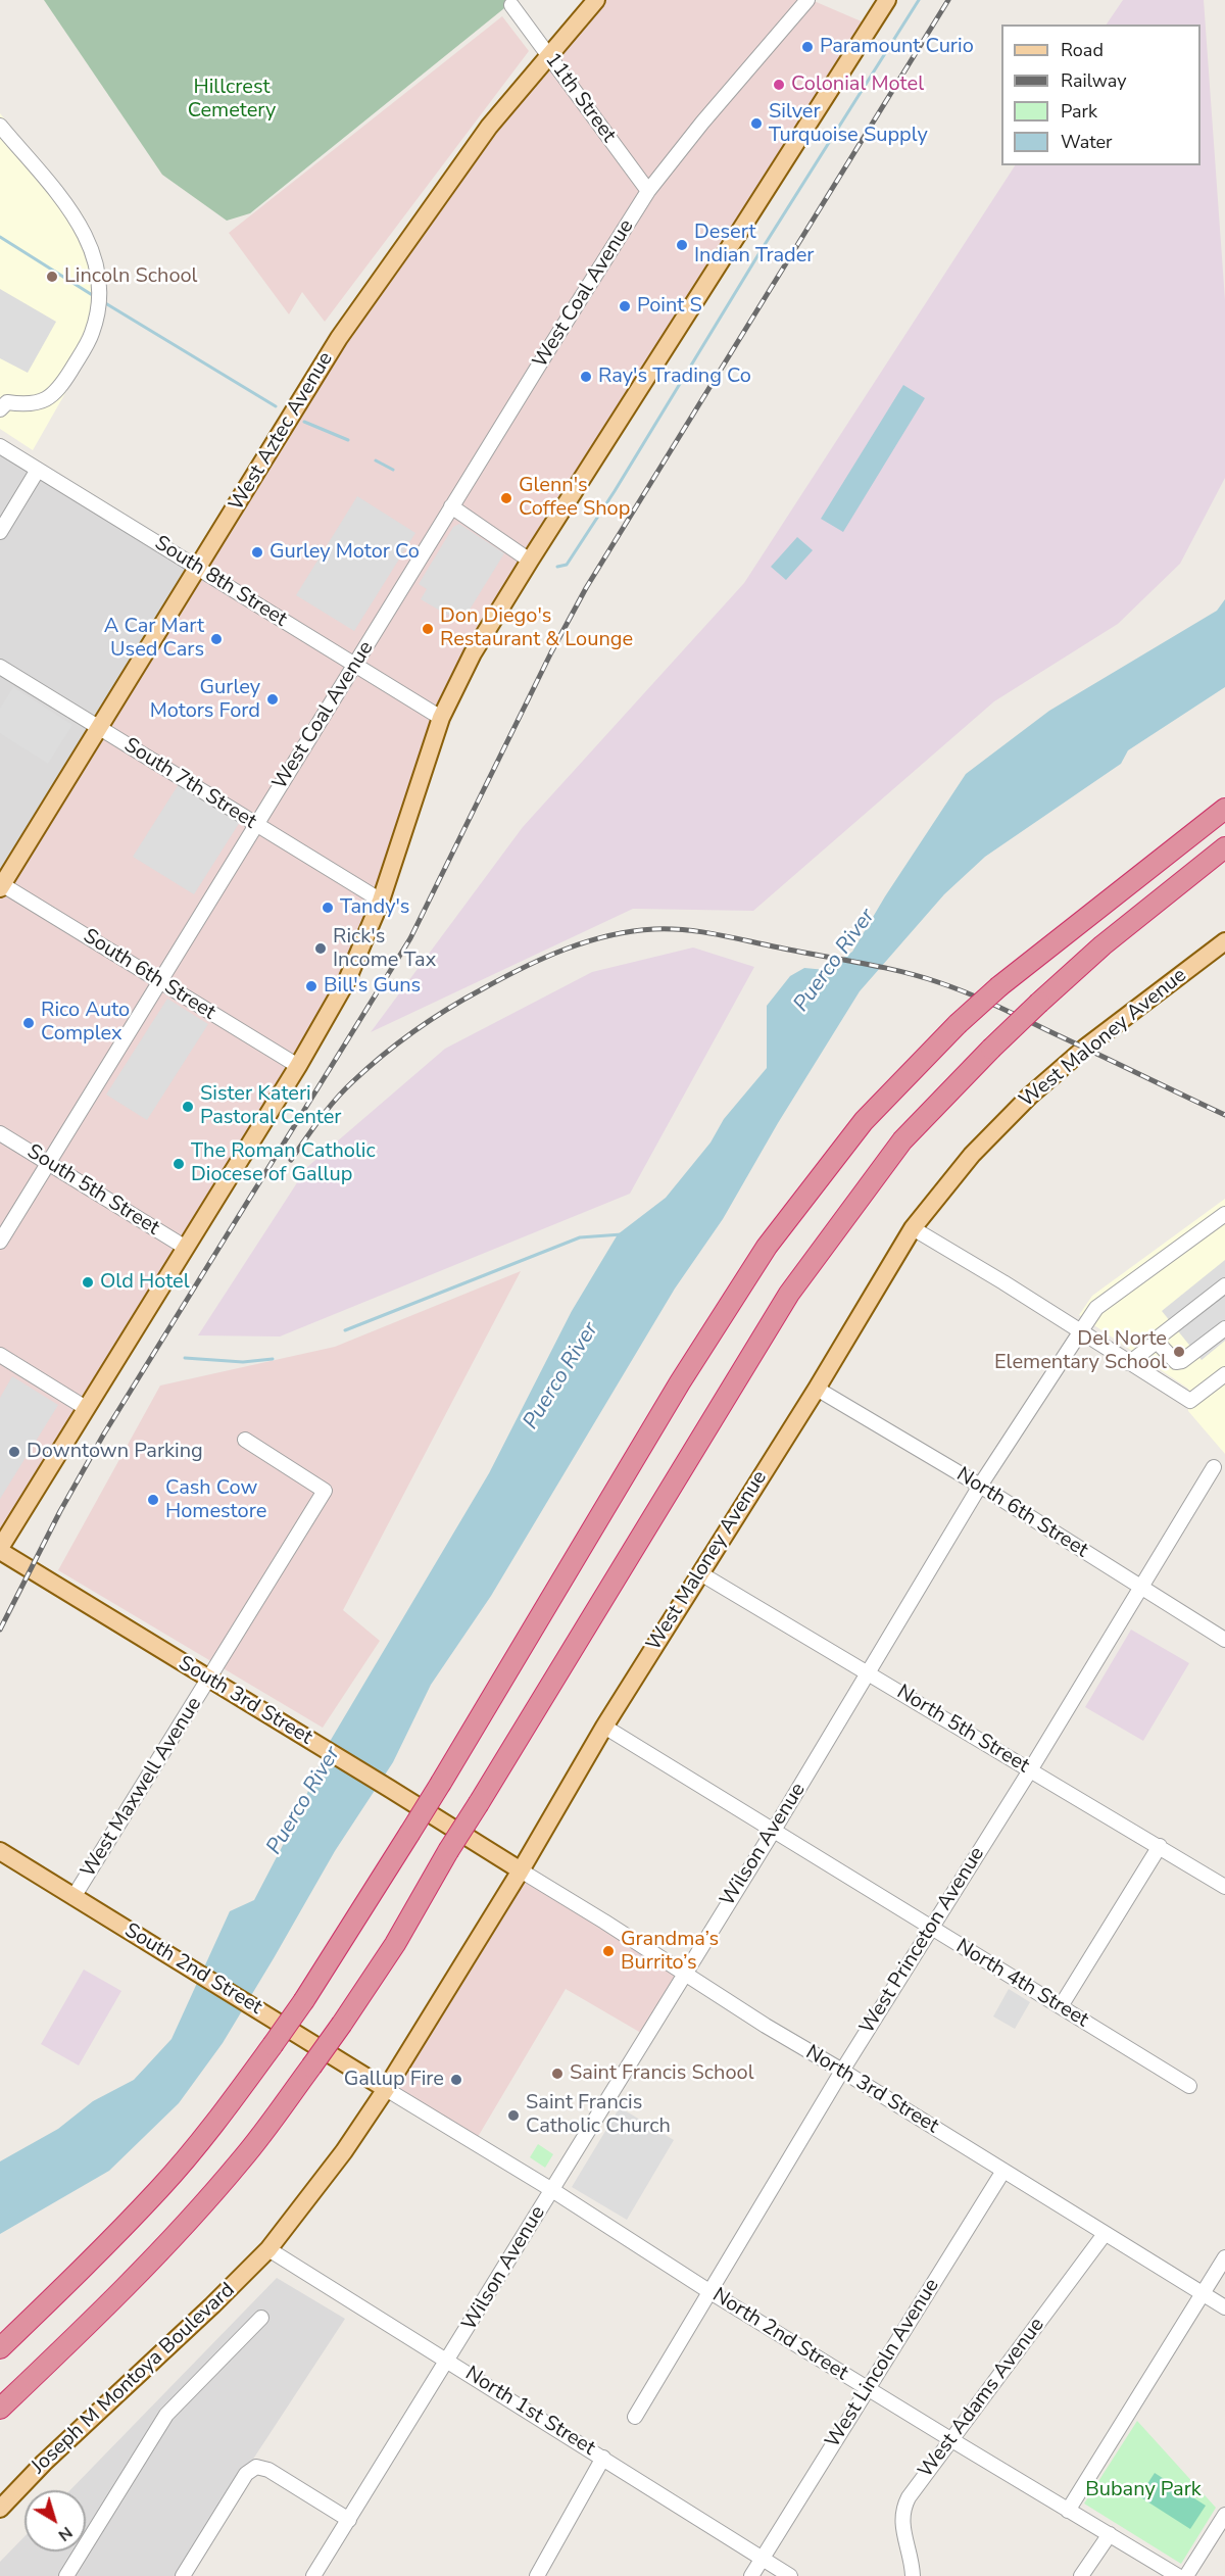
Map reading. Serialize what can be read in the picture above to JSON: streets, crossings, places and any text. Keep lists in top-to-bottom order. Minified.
{"streets":{"main road":["West Aztec Avenue","West Maloney Avenue","South 3rd Street","South 2nd Street","Joseph M Montoya Boulevard"],"street":["11th Street","West Coal Avenue","South 8th Street","South 7th Street","South 6th Street","South 5th Street","North 6th Street","North 5th Street","West Maxwell Avenue","Wilson Avenue","West Princeton Avenue","North 4th Street","North 3rd Street","North 2nd Street","West Lincoln Avenue","West Adams Avenue","North 1st Street"]},"crossings":[["11th Street","West Coal Avenue"],["11th Street","West Aztec Avenue"],["West Coal Avenue","South 8th Street"],["West Coal Avenue","South 7th Street"],["West Coal Avenue","South 6th Street"],["West Coal Avenue","South 5th Street"],["West Aztec Avenue","South 8th Street"],["West Aztec Avenue","South 7th Street"],["West Aztec Avenue","South 6th Street"],["West Maloney Avenue","North 6th Street"],["West Maloney Avenue","South 3rd Street"],["West Maloney Avenue","North 5th Street"],["West Maloney Avenue","South 2nd Street"],["West Maloney Avenue","North 4th Street"],["West Maloney Avenue","North 3rd Street"],["West Maloney Avenue","North 2nd Street"],["West Maloney Avenue","Joseph M Montoya Boulevard"],["West Maloney Avenue","North 1st Street"],["North 6th Street","Wilson Avenue"],["North 6th Street","West Princeton Avenue"],["South 3rd Street","West Maxwell Avenue"],["South 3rd Street","North 3rd Street"],["North 5th Street","Wilson Avenue"],["North 5th Street","West Princeton Avenue"],["West Maxwell Avenue","South 2nd Street"],["Wilson Avenue","North 4th Street"],["Wilson Avenue","North 3rd Street"],["Wilson Avenue","North 2nd Street"],["Wilson Avenue","North 1st Street"],["West Princeton Avenue","North 4th Street"],["West Princeton Avenue","North 3rd Street"],["West Princeton Avenue","North 2nd Street"],["South 2nd Street","North 2nd Street"],["North 3rd Street","West Lincoln Avenue"],["North 3rd Street","West Adams Avenue"],["North 2nd Street","West Lincoln Avenue"],["North 2nd Street","West Adams Avenue"],["West Lincoln Avenue","North 1st Street"],["Joseph M Montoya Boulevard","North 1st Street"]],"water":["Puerco River"],"parks":["Hillcrest Cemetery","Bubany Park"],"places":["Paramount Curio","Colonial Motel","Silver Turquoise Supply","Desert Indian Trader","Lincoln School","Point S","Ray's Trading Co","Glenn's Coffee Shop","Gurley Motor Co","Don Diego's Restaurant & Lounge","A Car Mart Used Cars","Gurley Motors Ford","Tandy's","Rick's Income Tax","Bill's Guns","Rico Auto Complex","Sister Kateri Pastoral Center","The Roman Catholic Diocese of Gallup","Old Hotel","Del Norte Elementary School","Downtown Parking","Cash Cow Homestore","Grandma’s Burrito’s","Saint Francis School","Gallup Fire","Saint Francis Catholic Church"],"legend":["Road","Railway","Park","Water"],"north":"bottom right"}
